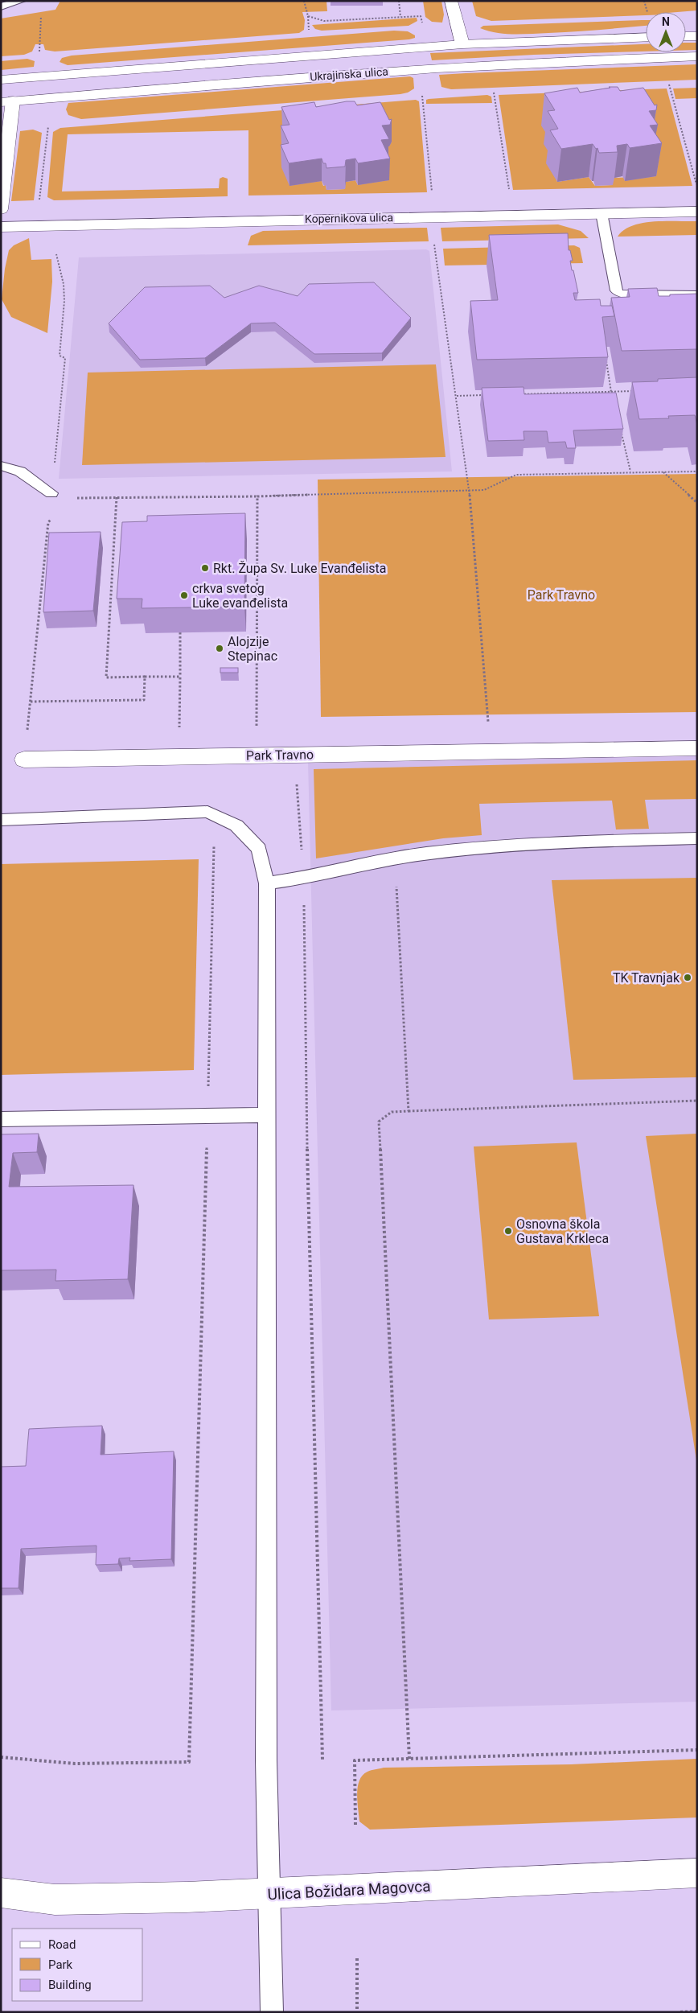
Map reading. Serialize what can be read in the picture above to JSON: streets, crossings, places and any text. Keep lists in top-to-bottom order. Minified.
{"streets":{"street":["Ukrajinska ulica","Kopernikova ulica","Park Travno","Ulica Božidara Magovca"]},"parks":["Park Travno"],"places":["Rkt. Župa Sv. Luke Evanđelista","crkva svetog Luke evanđelista","Alojzije Stepinac","TK Travnjak","Osnovna škola Gustava Krkleca"],"legend":["Road","Park","Building"],"north":"top"}
